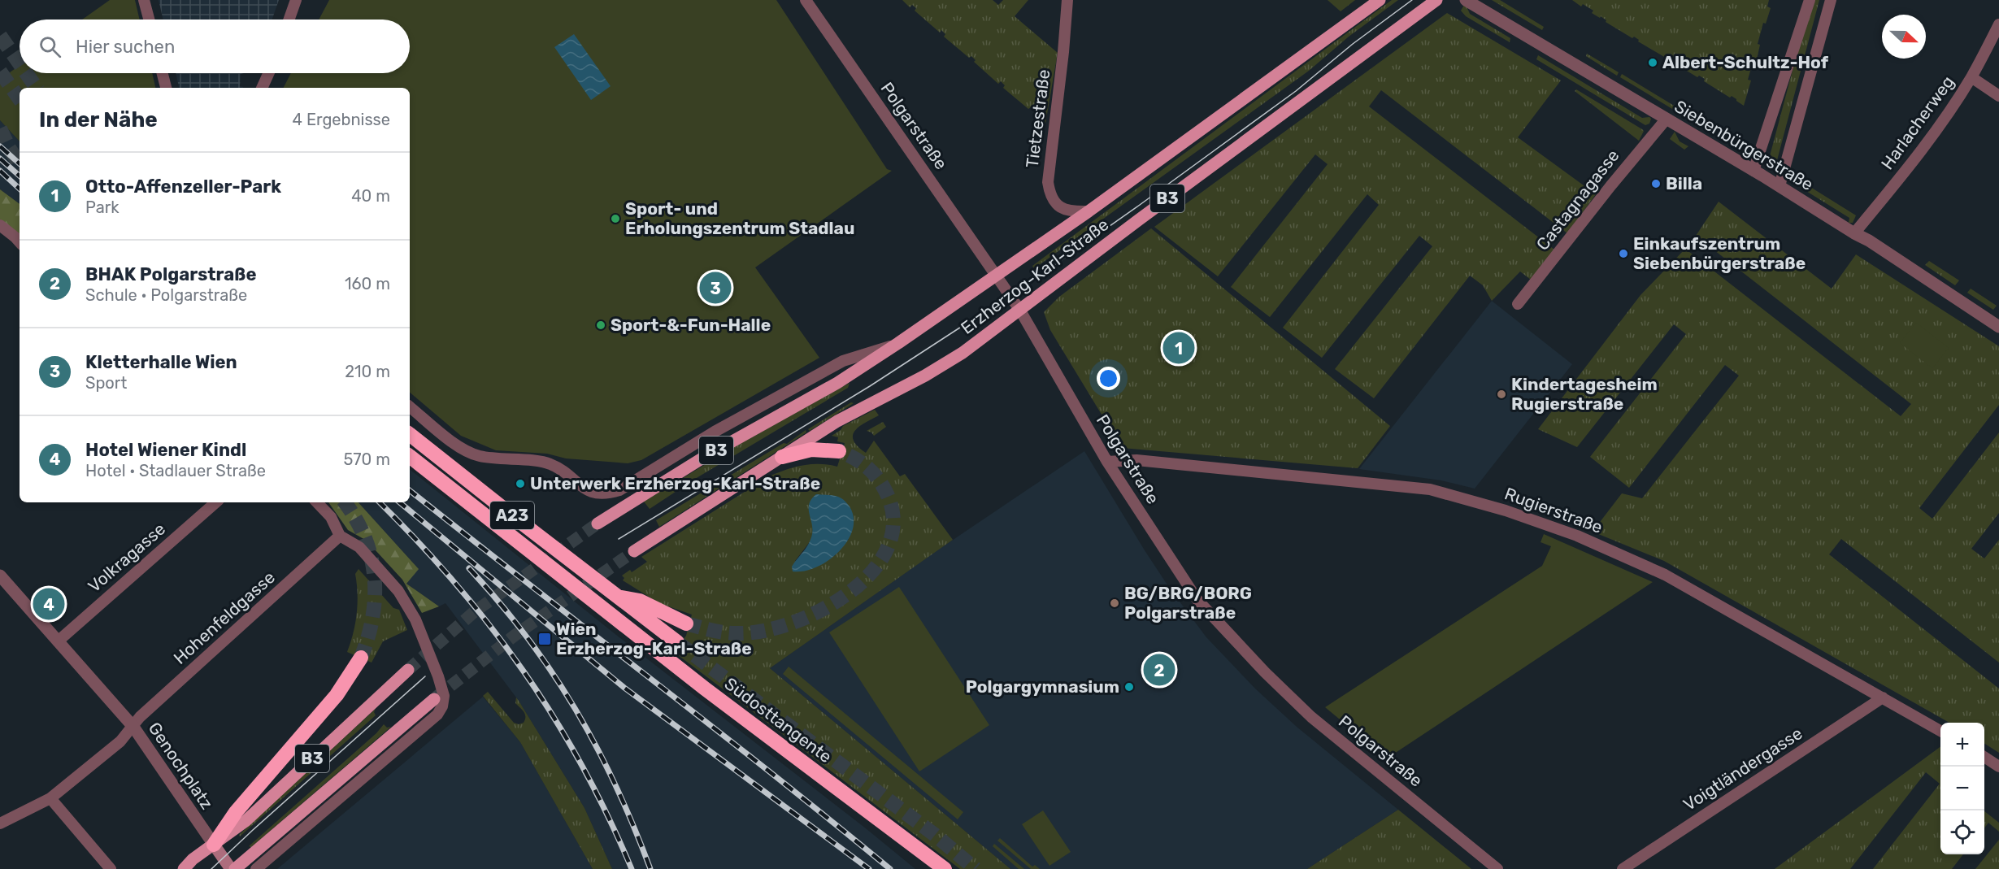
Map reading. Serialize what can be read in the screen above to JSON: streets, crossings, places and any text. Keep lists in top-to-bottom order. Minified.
{"streets":{"highway":["A23","Südosttangente"],"main road":["B3","Erzherzog-Karl-Straße"],"street":["Tietzestraße","Harlacherweg","Polgarstraße","Siebenbürgerstraße","Castagnagasse","Rugierstraße","Volkragasse","Hohenfeldgasse","Genochplatz","Voigtländergasse"]},"crossings":[["Tietzestraße","Erzherzog-Karl-Straße"],["Harlacherweg","Siebenbürgerstraße"],["Polgarstraße","Erzherzog-Karl-Straße"],["Polgarstraße","Rugierstraße"],["Siebenbürgerstraße","Castagnagasse"],["B3","Genochplatz"],["Rugierstraße","Voigtländergasse"],["Hohenfeldgasse","Genochplatz"]],"places":{"other":["Albert-Schultz-Hof","Billa","Sport- und Erholungszentrum Stadlau","Einkaufszentrum Siebenbürgerstraße","Sport-&-Fun-Halle","Kindertagesheim Rugierstraße","Unterwerk Erzherzog-Karl-Straße","BG/BRG/BORG Polgarstraße","Polgargymnasium"],"transit":["Wien Erzherzog-Karl-Straße"]},"north":"right","page":{"search":"Hier suchen","heading":["In der Nähe","4 Ergebnisse"],"list":[{"mark":"1","name":"Otto-Affenzeller-Park","note":"Park","value":"40 m"},{"mark":"2","name":"BHAK Polgarstraße","note":"Schule · Polgarstraße","value":"160 m"},{"mark":"3","name":"Kletterhalle Wien","note":"Sport","value":"210 m"},{"mark":"4","name":"Hotel Wiener Kindl","note":"Hotel · Stadlauer Straße","value":"570 m"}],"pins":["3","1","4","2"],"map_buttons":["+","−"]}}
